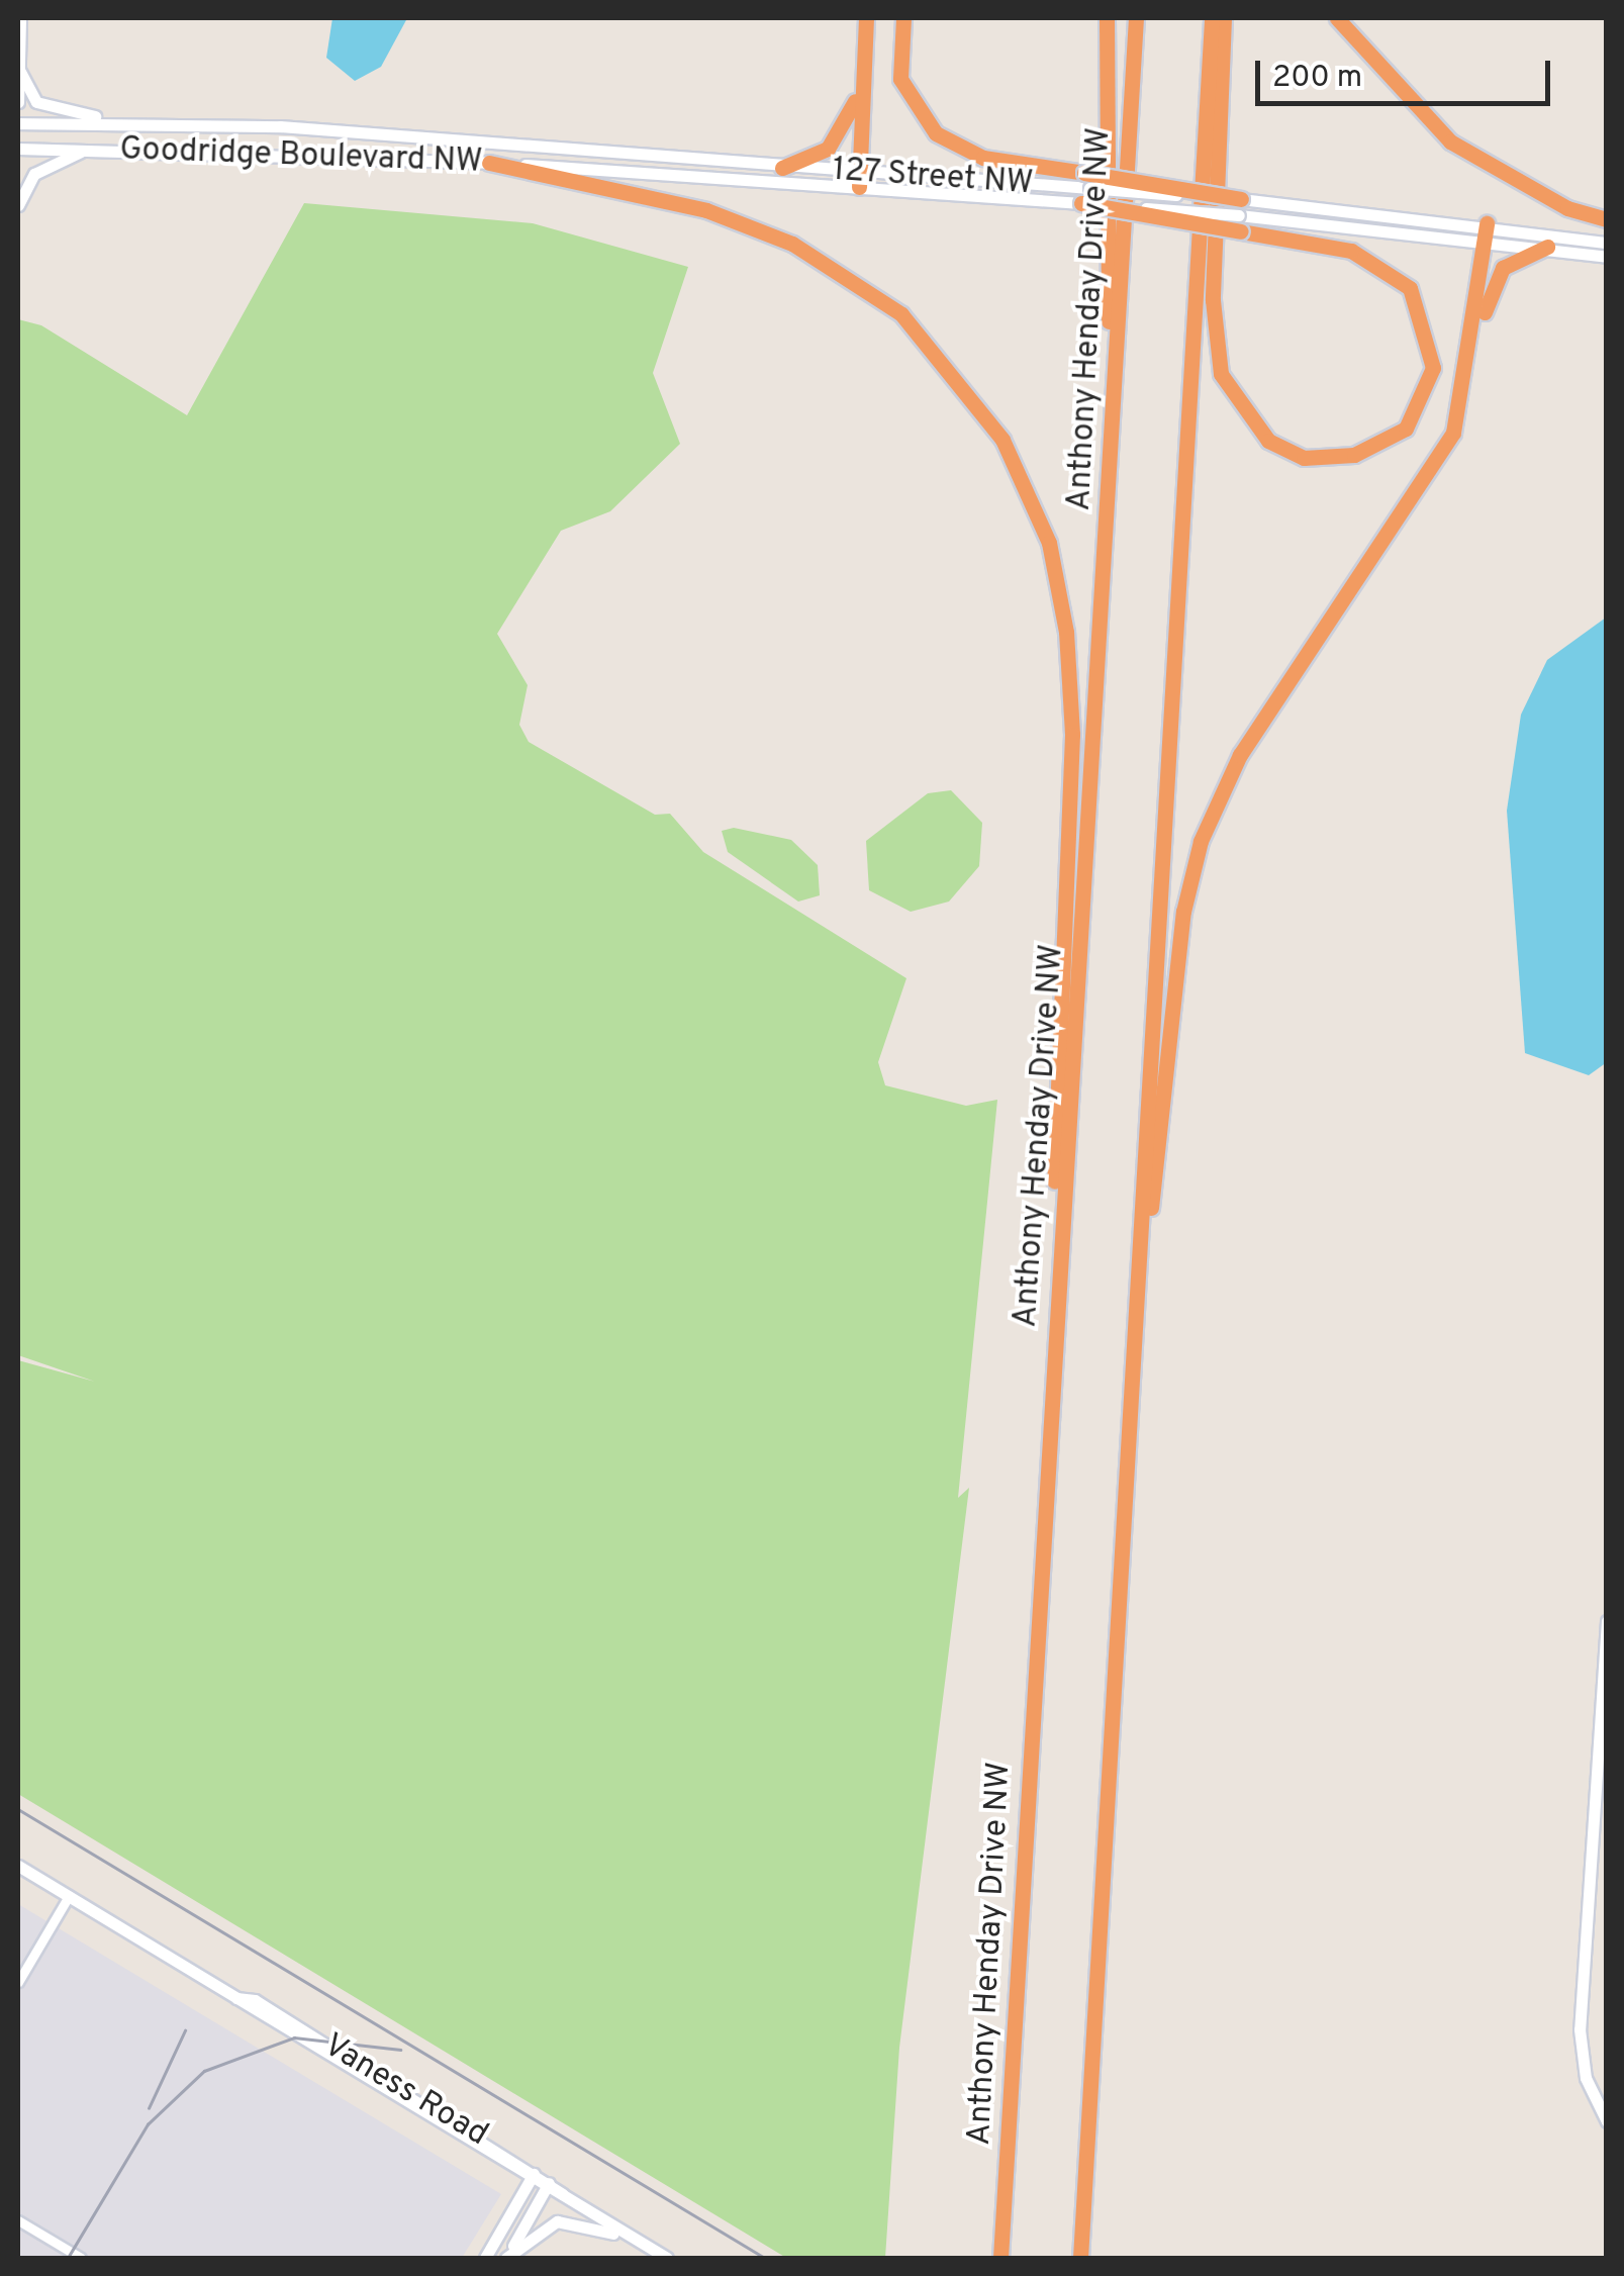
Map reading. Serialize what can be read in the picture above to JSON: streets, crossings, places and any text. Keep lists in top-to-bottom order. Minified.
{"streets":{"highway":["Anthony Henday Drive NW"],"main road":["Goodridge Boulevard NW","127 Street NW","Vaness Road"]},"crossings":[["Goodridge Boulevard NW","127 Street NW"]],"scale_bar":"200 m"}
